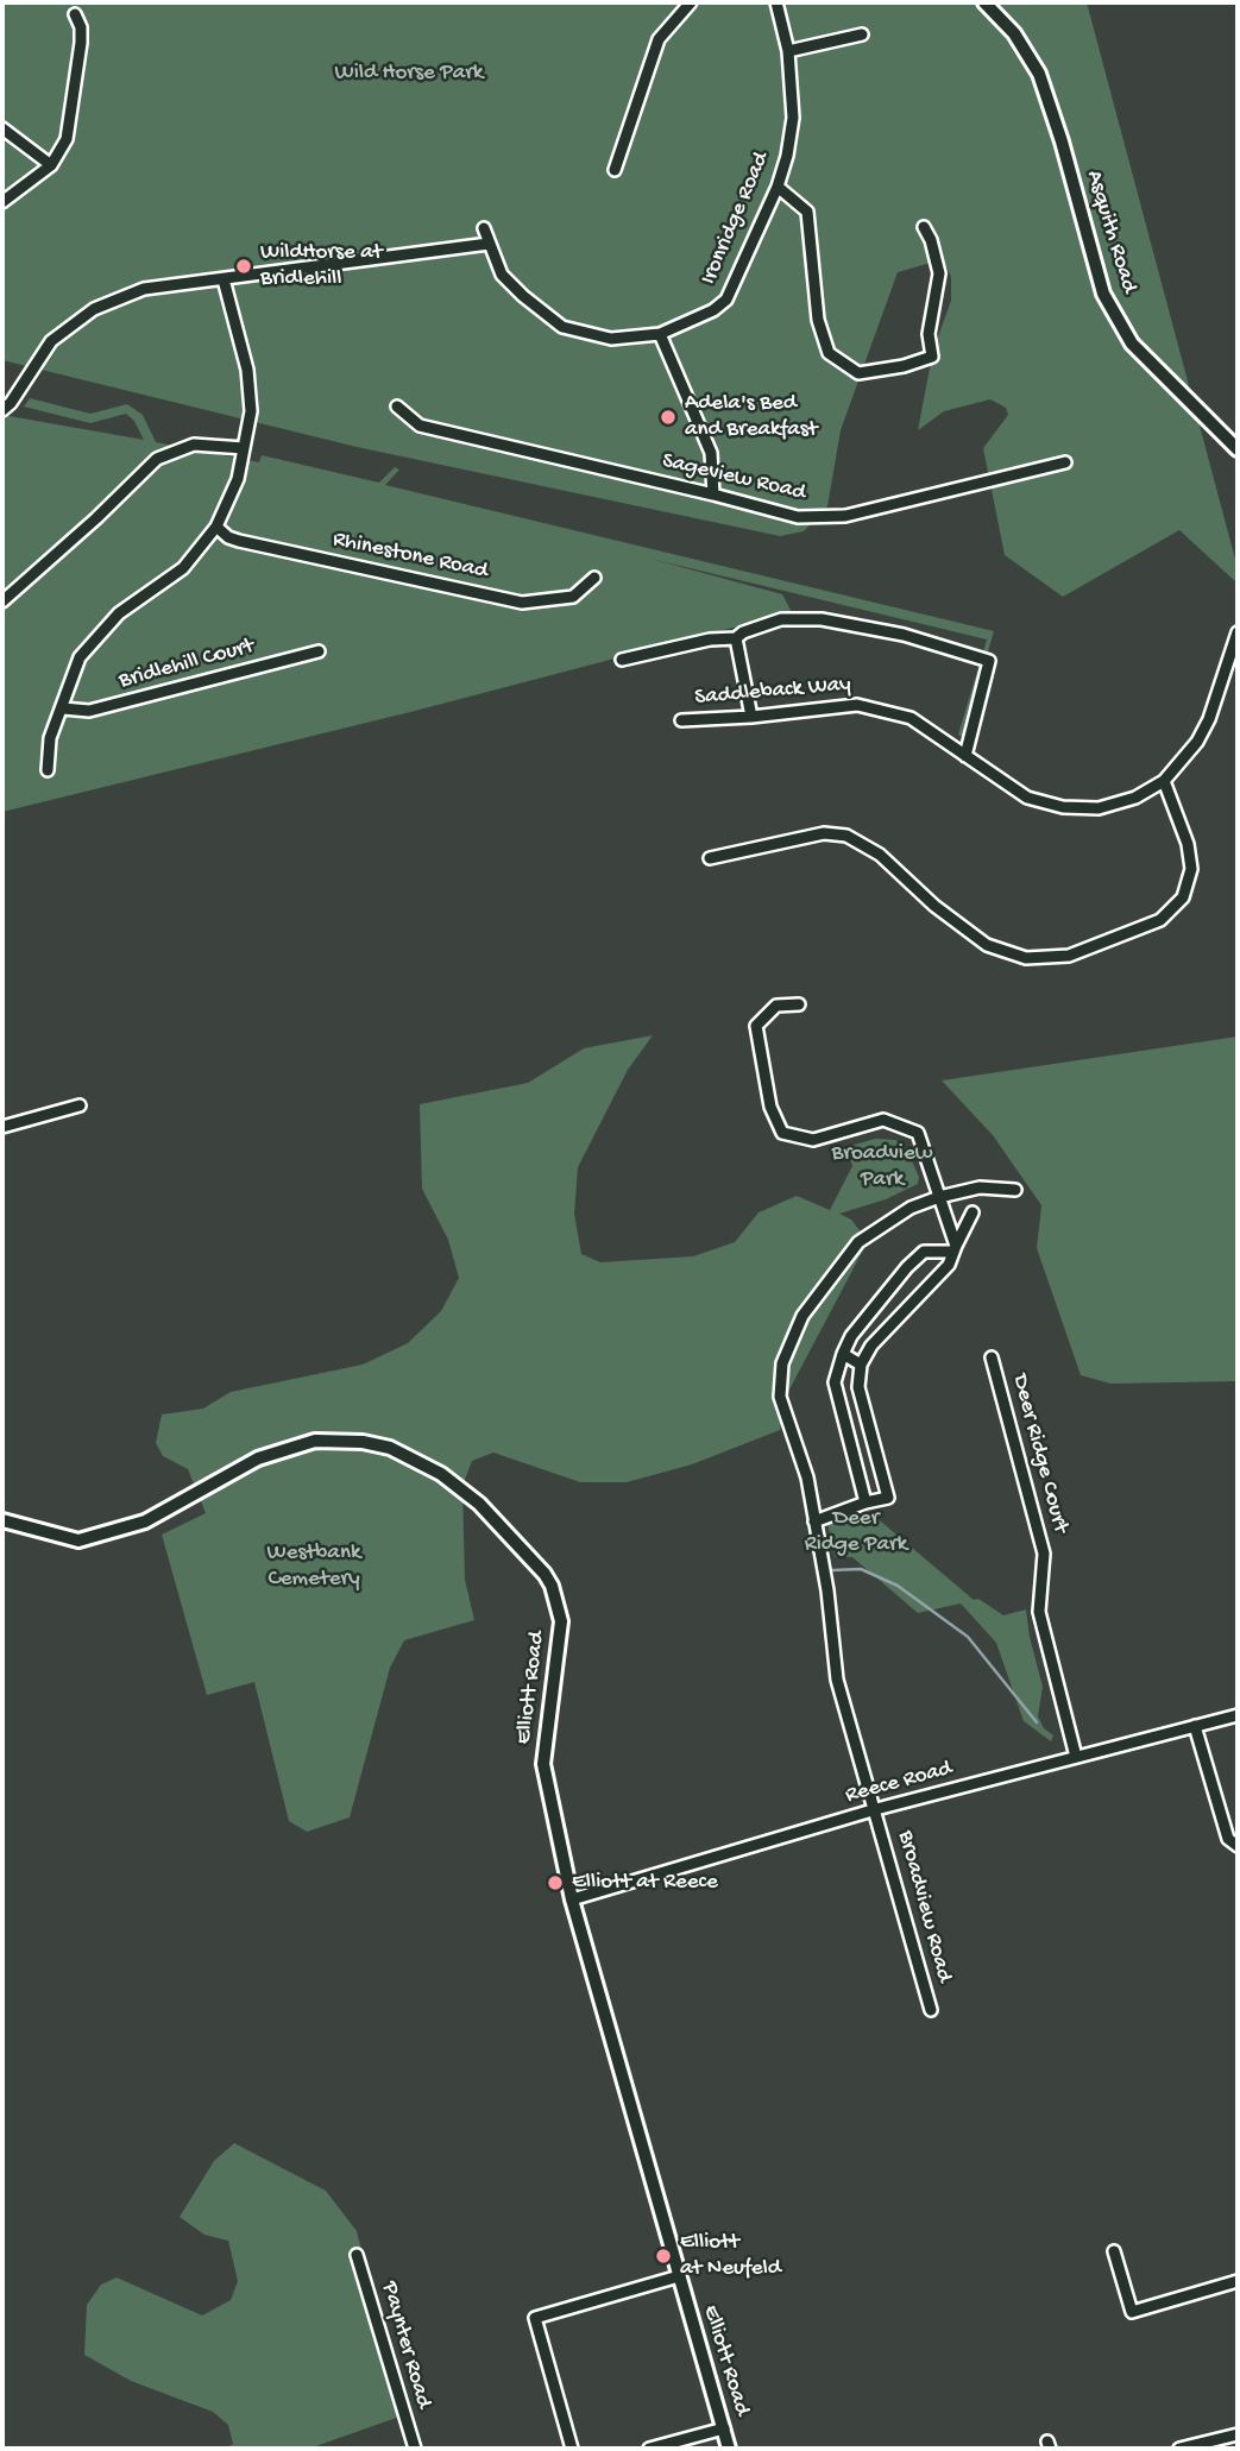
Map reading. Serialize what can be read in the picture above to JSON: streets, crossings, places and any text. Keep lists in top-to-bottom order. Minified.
{"streets":{"street":["Ironridge Road","Asquith Road","Sageview Road","Rhinestone Road","Bridlehill Court","Saddleback Way","Deer Ridge Court","Elliott Road","Reece Road","Broadview Road","Paynter Road"]},"crossings":[["Deer Ridge Court","Reece Road"],["Elliott Road","Reece Road"],["Reece Road","Broadview Road"]],"parks":["Wild Horse Park","Broadview Park","Deer Ridge Park","Westbank Cemetery"],"places":["WildHorse at Bridlehill","Adela's Bed and Breakfast","Elliott at Reece","Elliott at Neufeld"]}
